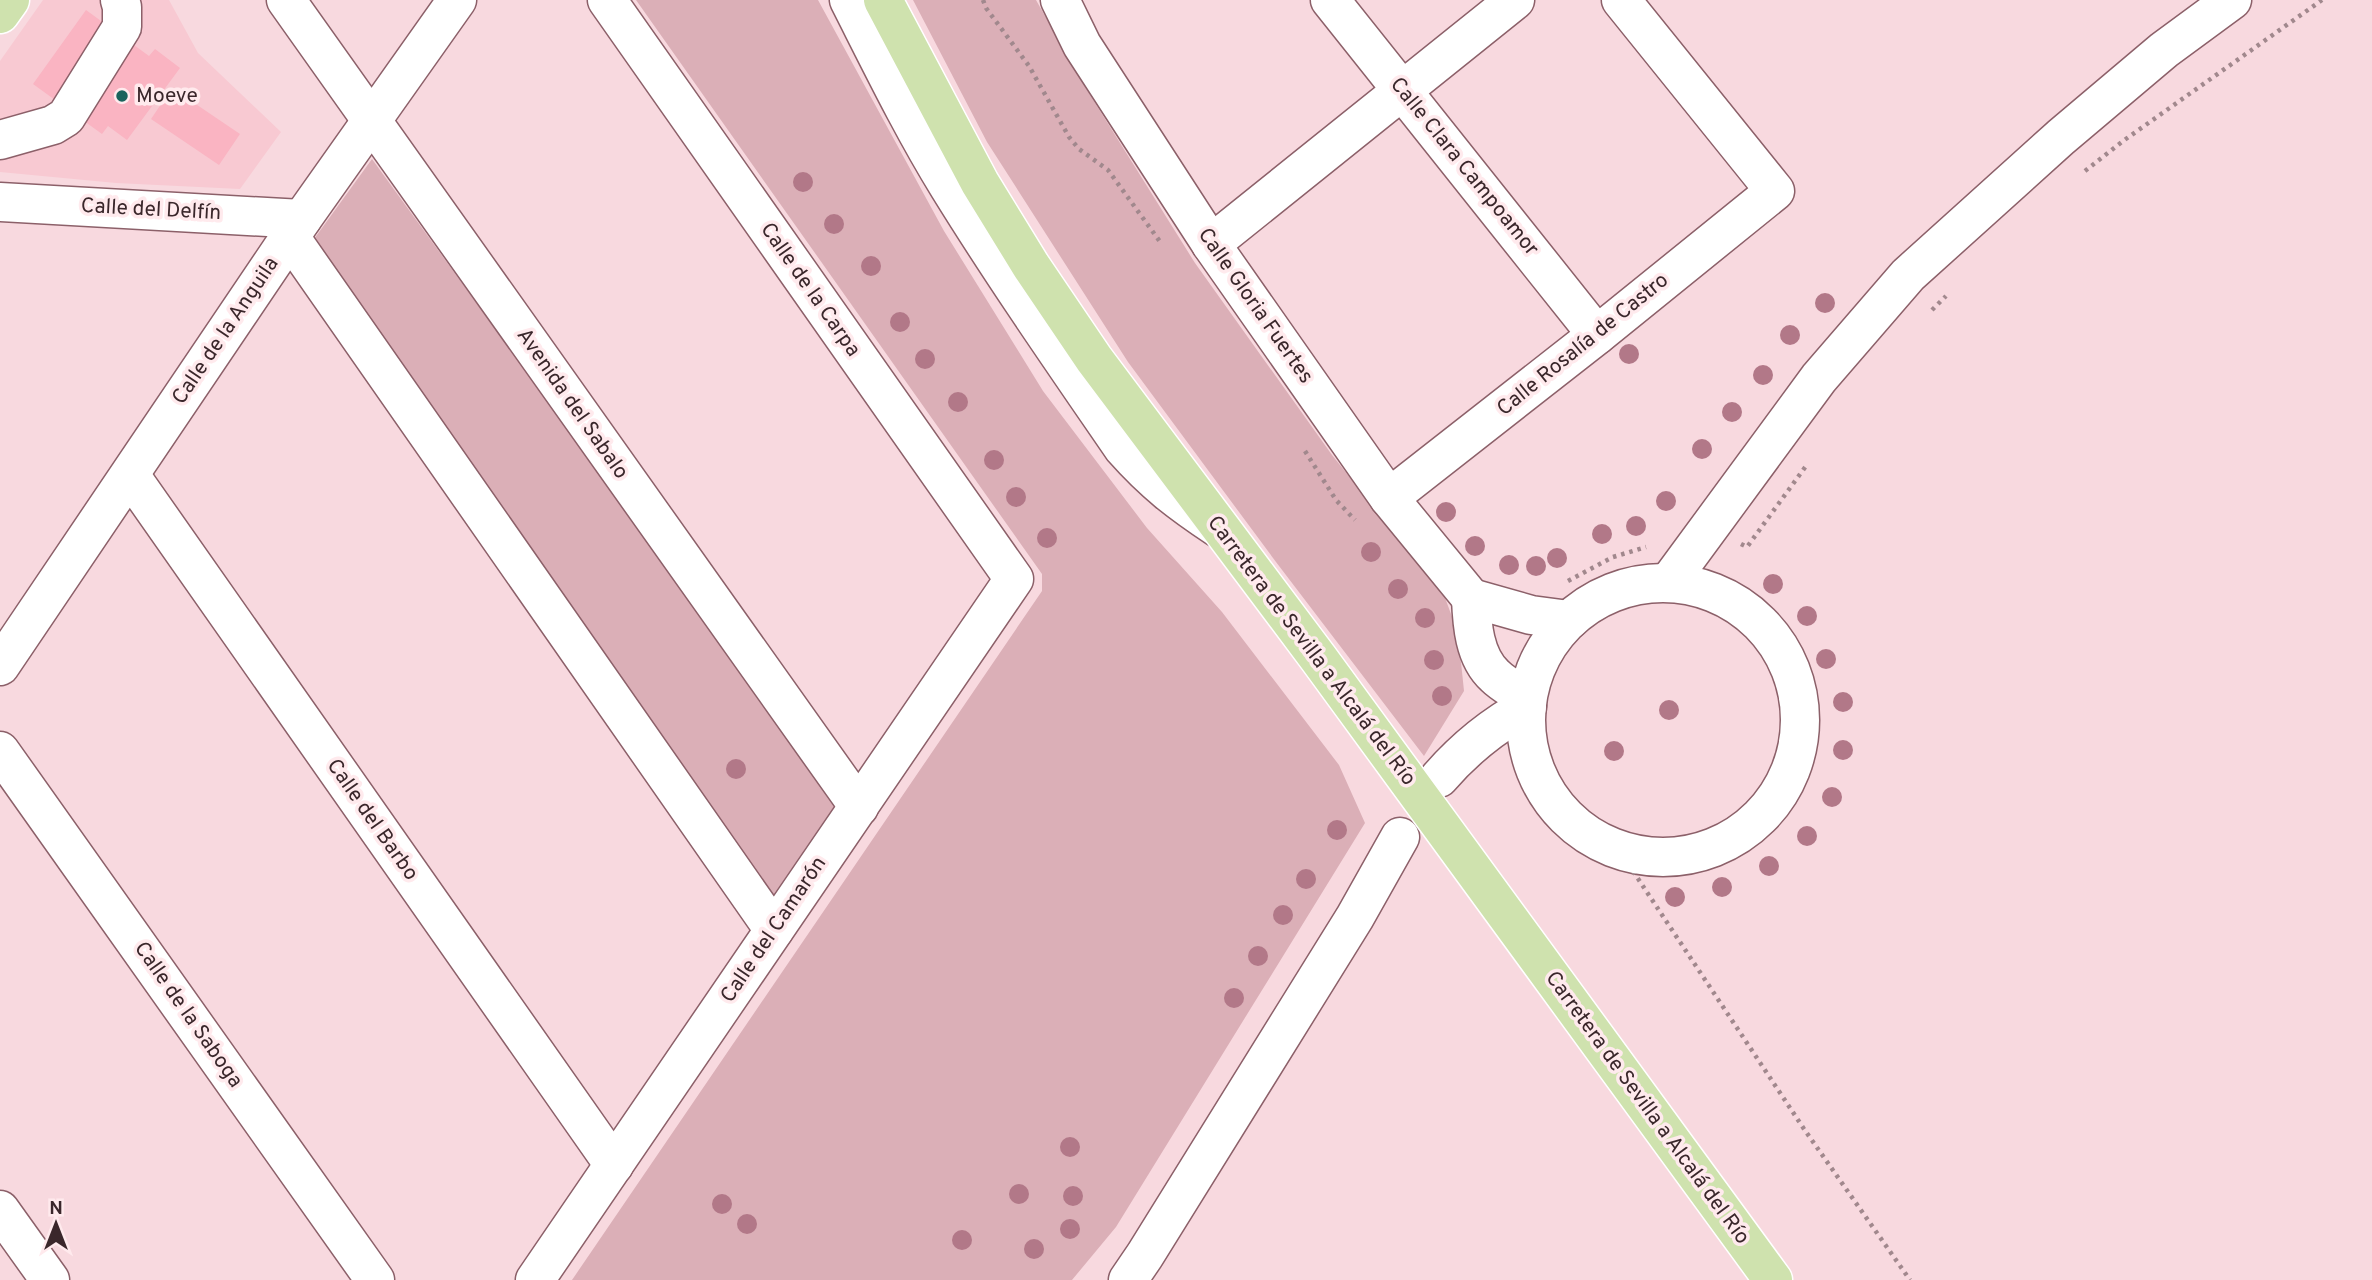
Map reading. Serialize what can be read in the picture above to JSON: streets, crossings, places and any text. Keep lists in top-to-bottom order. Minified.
{"streets":{"main road":["Carretera de Sevilla a Alcalá del Río"],"street":["Calle Clara Campoamor","Calle del Delfín","Calle de la Carpa","Calle Gloria Fuertes","Calle de la Anguila","Calle Rosalía de Castro","Avenida del Sabalo","Calle del Barbo","Calle del Camarón","Calle de la Saboga"]},"crossings":[["Calle Clara Campoamor","Calle Rosalía de Castro"],["Calle del Delfín","Calle de la Anguila"],["Calle de la Carpa","Calle del Camarón"],["Calle Gloria Fuertes","Calle Rosalía de Castro"],["Calle de la Anguila","Avenida del Sabalo"],["Calle de la Anguila","Calle del Barbo"],["Avenida del Sabalo","Calle del Camarón"],["Calle del Barbo","Calle del Camarón"]],"places":["Moeve"],"north":"top"}
